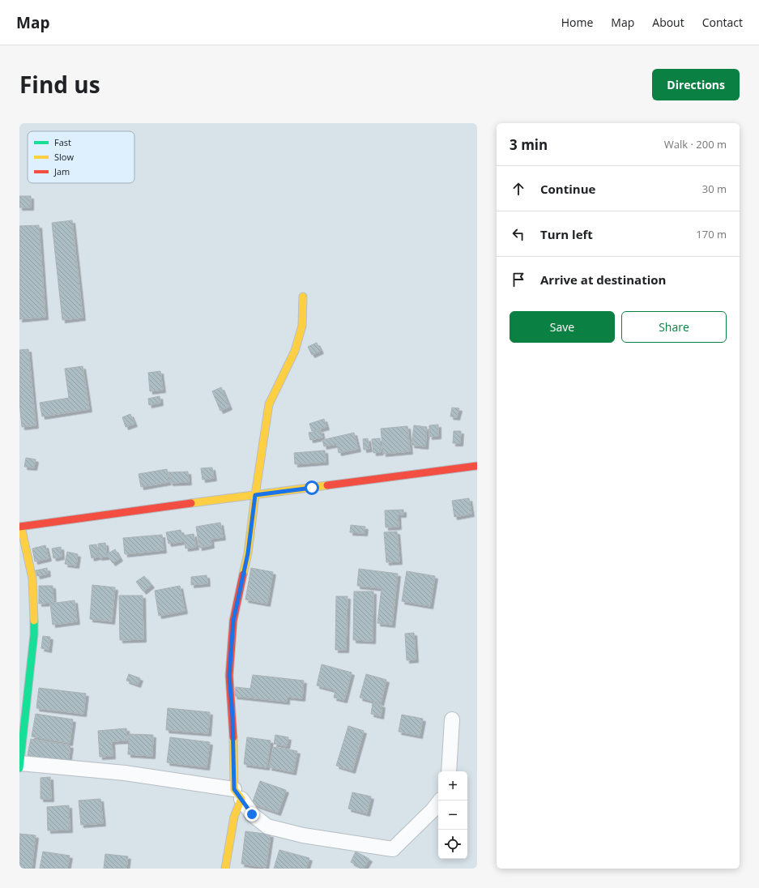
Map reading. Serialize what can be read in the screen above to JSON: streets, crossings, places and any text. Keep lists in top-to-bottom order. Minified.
{"legend":["Fast","Slow","Jam"],"page":{"header":"Map","nav":["Home","Map","About","Contact"],"title":"Find us","buttons":["Directions",["Save","Share"]],"heading":["3 min","Walk · 200 m"],"list":[["Continue","30 m"],["Turn left","170 m"],"Arrive at destination"],"map_buttons":["+","−"]}}
